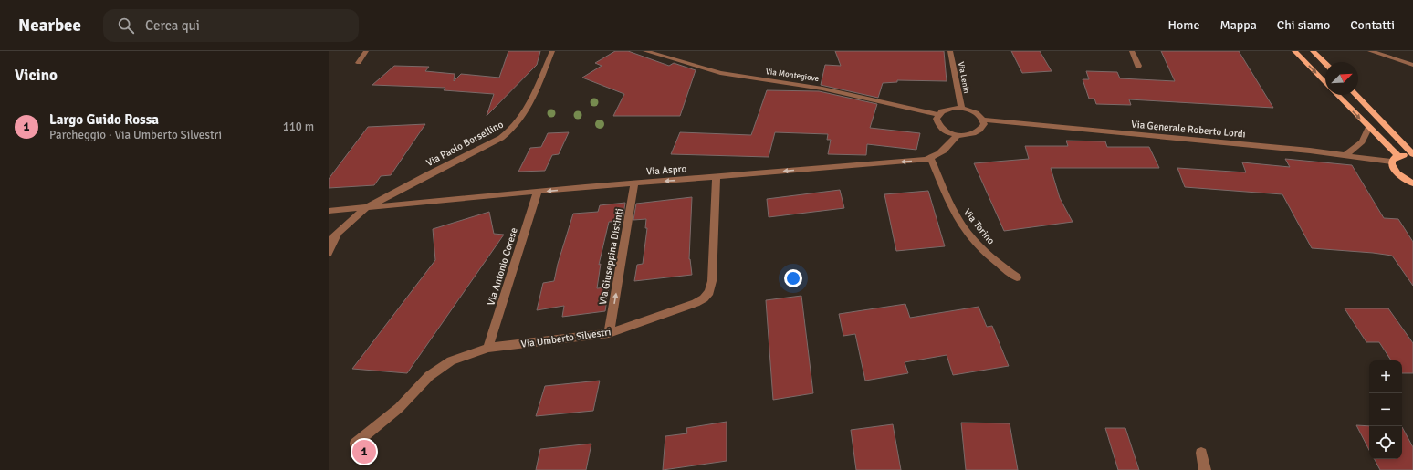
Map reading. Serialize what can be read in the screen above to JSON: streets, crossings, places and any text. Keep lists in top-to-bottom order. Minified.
{"streets":{"street":["Via Montegiove","Via Lenin","Via Generale Roberto Lordi","Via Paolo Borsellino","Via Aspro","Via Torino","Via Giuseppina Distinti","Via Antonio Corese","Via Umberto Silvestri"]},"crossings":[["Via Montegiove","Via Lenin"],["Via Montegiove","Via Generale Roberto Lordi"],["Via Lenin","Via Generale Roberto Lordi"],["Via Paolo Borsellino","Via Aspro"],["Via Aspro","Via Torino"],["Via Aspro","Via Giuseppina Distinti"],["Via Aspro","Via Antonio Corese"],["Via Aspro","Via Umberto Silvestri"],["Via Giuseppina Distinti","Via Umberto Silvestri"],["Via Antonio Corese","Via Umberto Silvestri"]],"one_way":["Via Aspro","Via Giuseppina Distinti"],"north":"top right","page":{"header":"Nearbee","search":"Cerca qui","nav":["Home","Mappa","Chi siamo","Contatti"],"heading":"Vicino","list":[{"mark":"1","name":"Largo Guido Rossa","note":"Parcheggio · Via Umberto Silvestri","value":"110 m"}],"map_buttons":["+","−"],"pins":"1"}}
